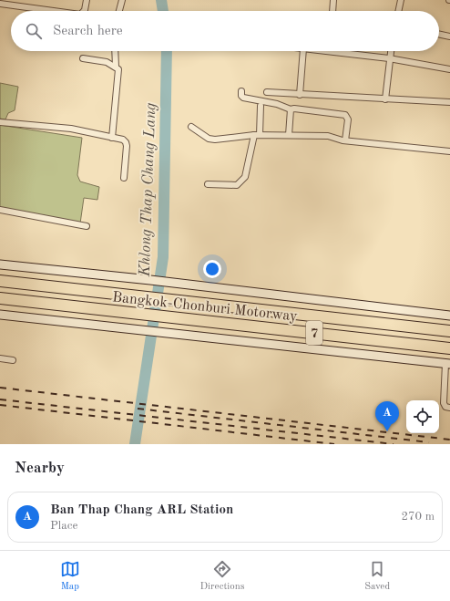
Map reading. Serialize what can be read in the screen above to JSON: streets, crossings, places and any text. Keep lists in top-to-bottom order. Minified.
{"streets":{"highway":["Bangkok-Chonburi Motorway","7"]},"water":["Khlong Thap Chang Lang"],"page":{"search":"Search here","pins":"A","heading":"Nearby","list":[{"mark":"A","name":"Ban Thap Chang ARL Station","note":"Place","value":"270 m"}],"nav":["Map","Directions","Saved"]}}
